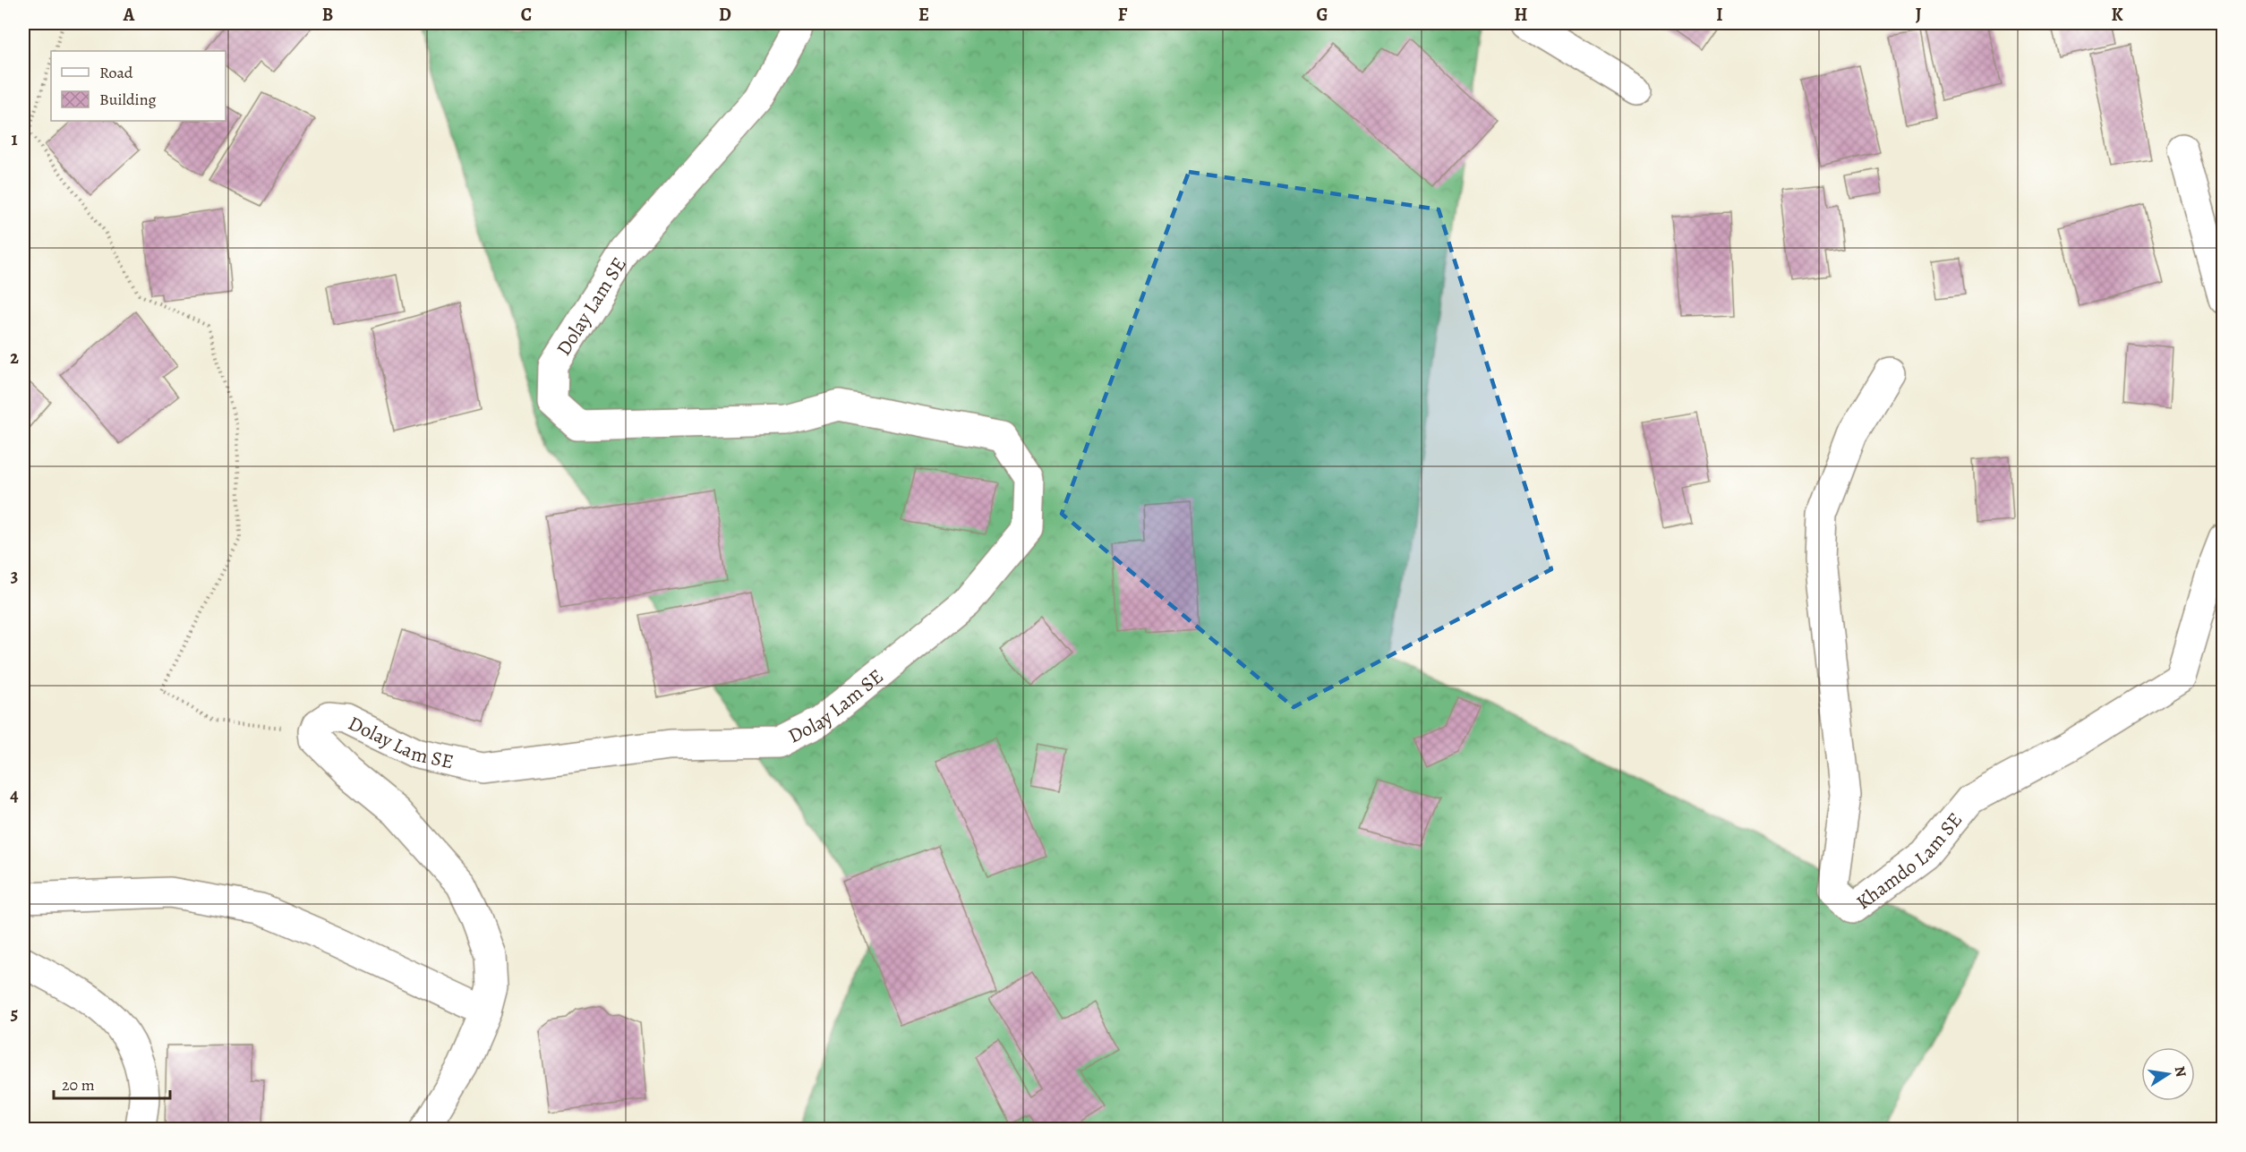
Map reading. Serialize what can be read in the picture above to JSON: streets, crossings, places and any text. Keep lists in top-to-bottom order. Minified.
{"streets":{"street":["Dolay Lam SE","Khamdo Lam SE"]},"legend":["Road","Building"],"scale_bar":"20 m","north":"right","grid":{"columns":["A","B","C","D","E","F","G","H","I","J","K"],"rows":["1","2","3","4","5"]}}
